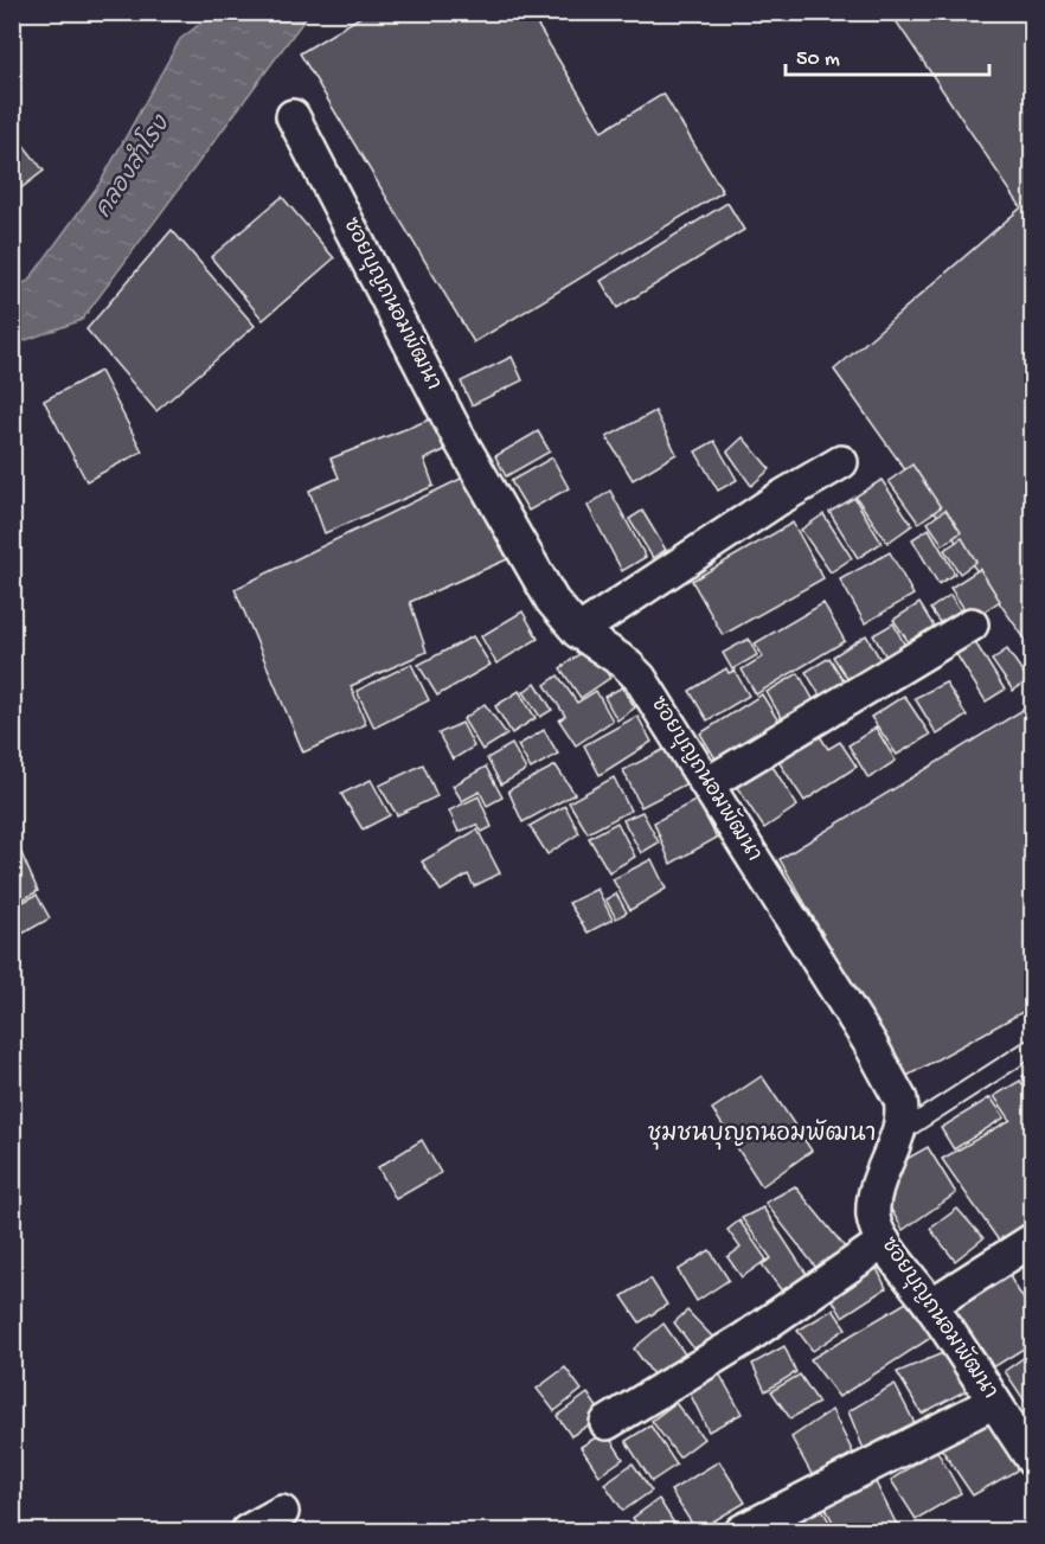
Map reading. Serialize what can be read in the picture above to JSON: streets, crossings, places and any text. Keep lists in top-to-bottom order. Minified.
{"streets":{"street":["ซอยบุญถนอมพัฒนา"]},"districts":["ชุมชนบุญถนอมพัฒนา"],"water":["คลองสำโรง"],"scale_bar":"50 m"}
